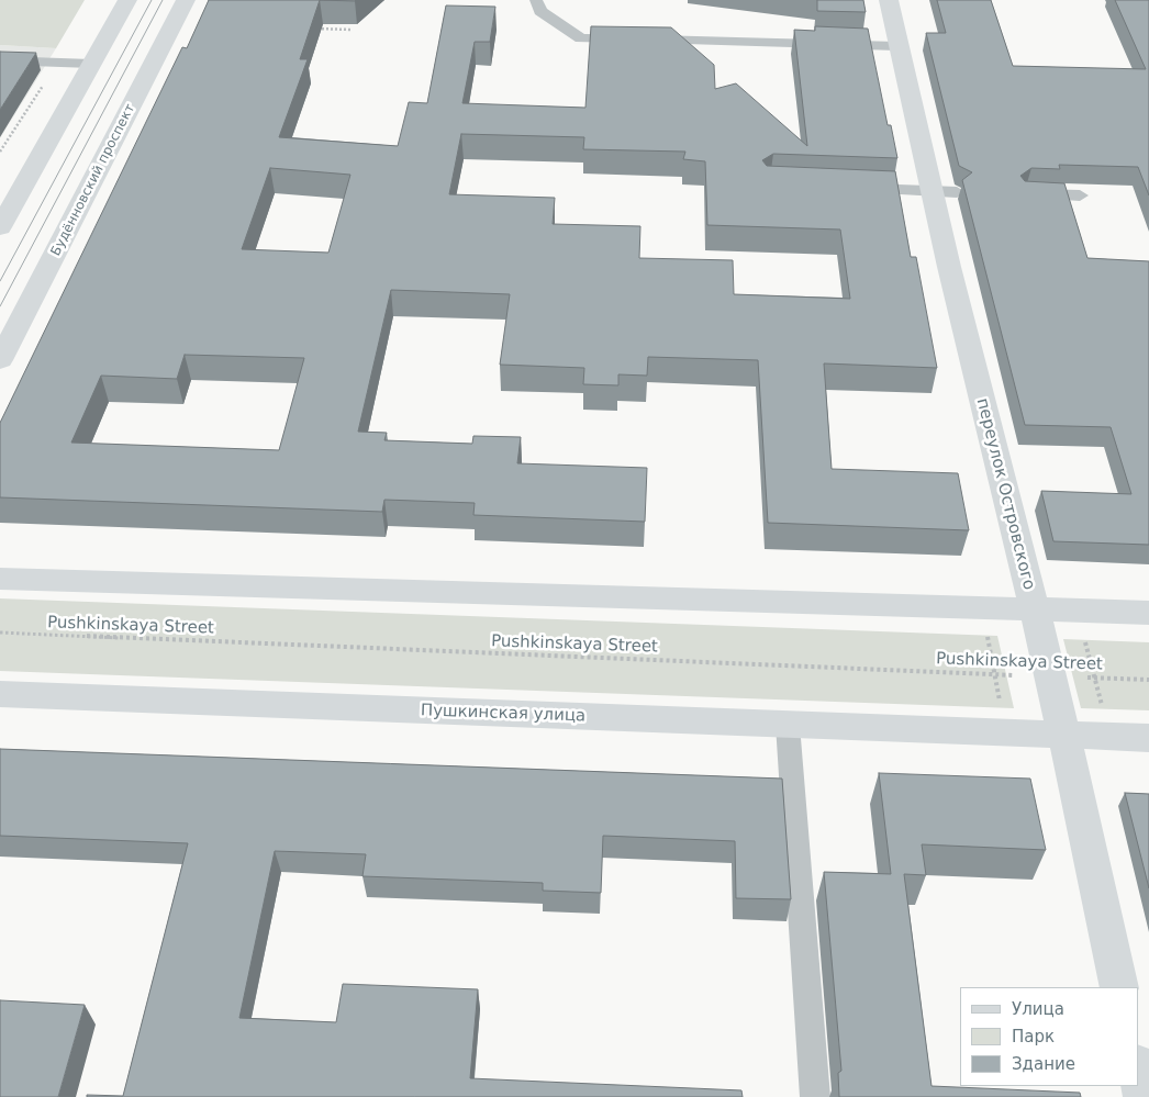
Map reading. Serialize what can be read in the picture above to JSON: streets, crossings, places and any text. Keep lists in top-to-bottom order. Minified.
{"streets":{"street":["Будённовский проспект","переулок Островского","Пушкинская улица"],"path":["Pushkinskaya Street"]},"crossings":[["переулок Островского","Pushkinskaya Street"],["переулок Островского","Пушкинская улица"]],"legend":["Улица","Парк","Здание"]}
